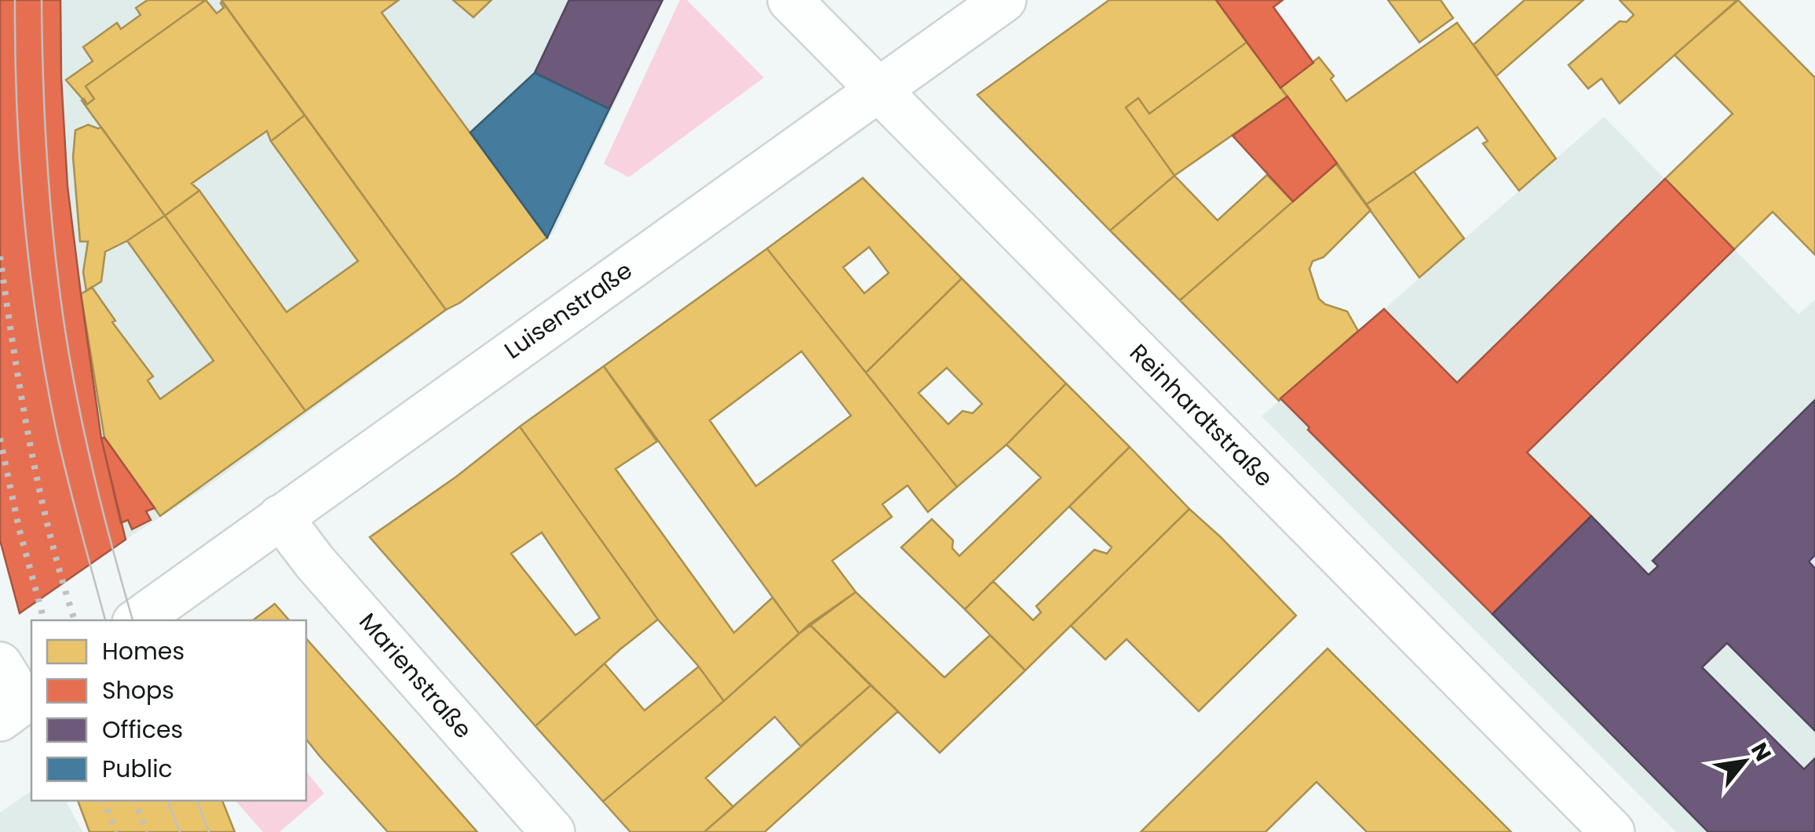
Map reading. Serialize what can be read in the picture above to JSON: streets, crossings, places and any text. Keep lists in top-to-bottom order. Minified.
{"streets":{"street":["Luisenstraße","Reinhardtstraße","Marienstraße"]},"crossings":[["Luisenstraße","Reinhardtstraße"],["Luisenstraße","Marienstraße"]],"legend":["Homes","Shops","Offices","Public"],"north":"top right"}
